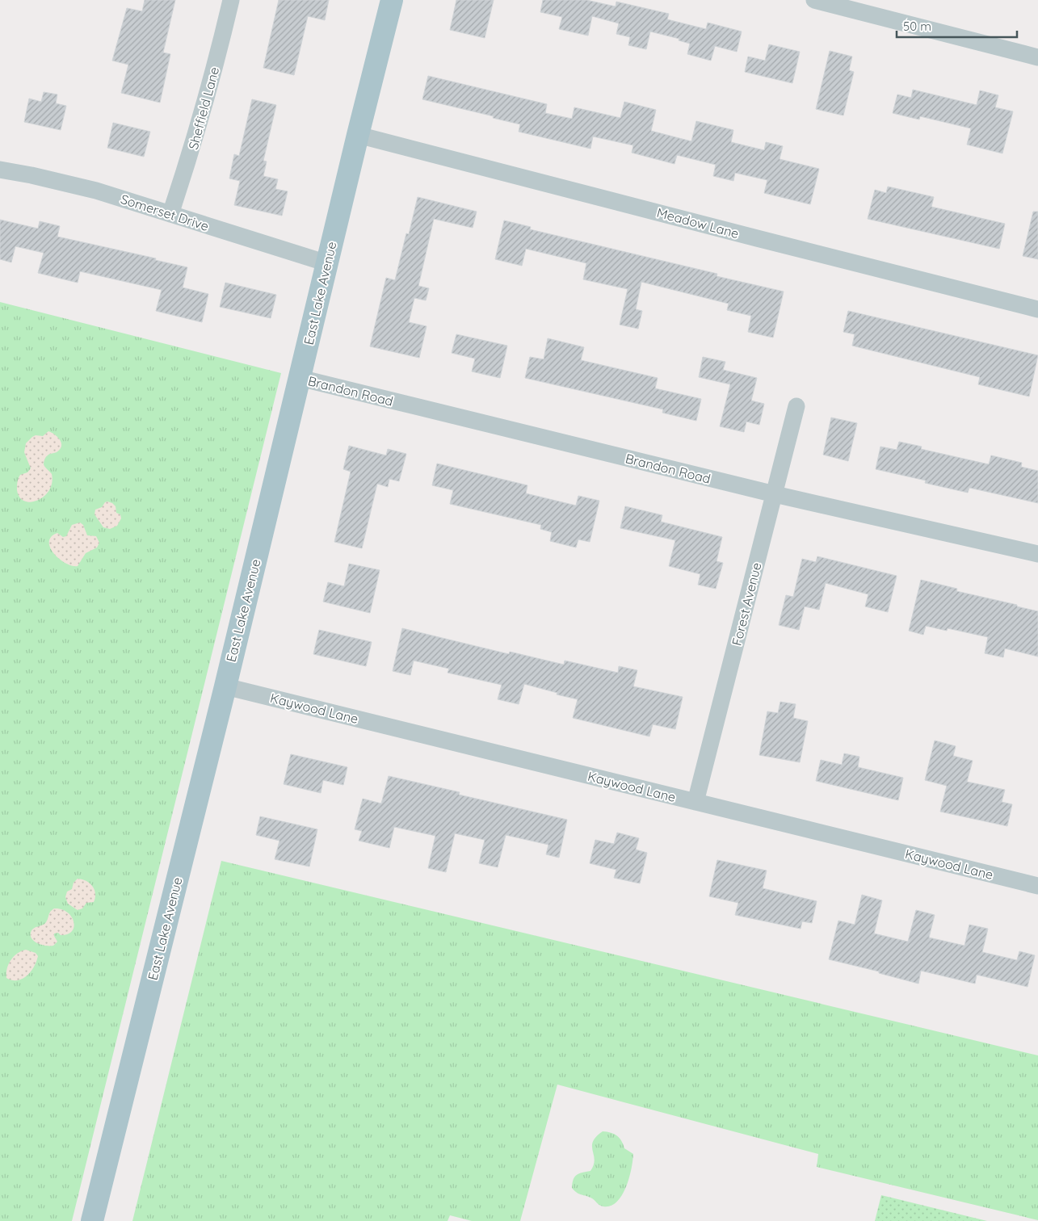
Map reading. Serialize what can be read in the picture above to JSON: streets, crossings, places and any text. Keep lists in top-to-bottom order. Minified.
{"streets":{"main road":["East Lake Avenue"],"street":["Sheffield Lane","Somerset Drive","Meadow Lane","Brandon Road","Forest Avenue","Kaywood Lane"]},"crossings":[["Sheffield Lane","Somerset Drive"],["Somerset Drive","East Lake Avenue"],["Meadow Lane","East Lake Avenue"],["East Lake Avenue","Brandon Road"],["East Lake Avenue","Kaywood Lane"],["Brandon Road","Forest Avenue"],["Forest Avenue","Kaywood Lane"]],"scale_bar":"50 m"}
